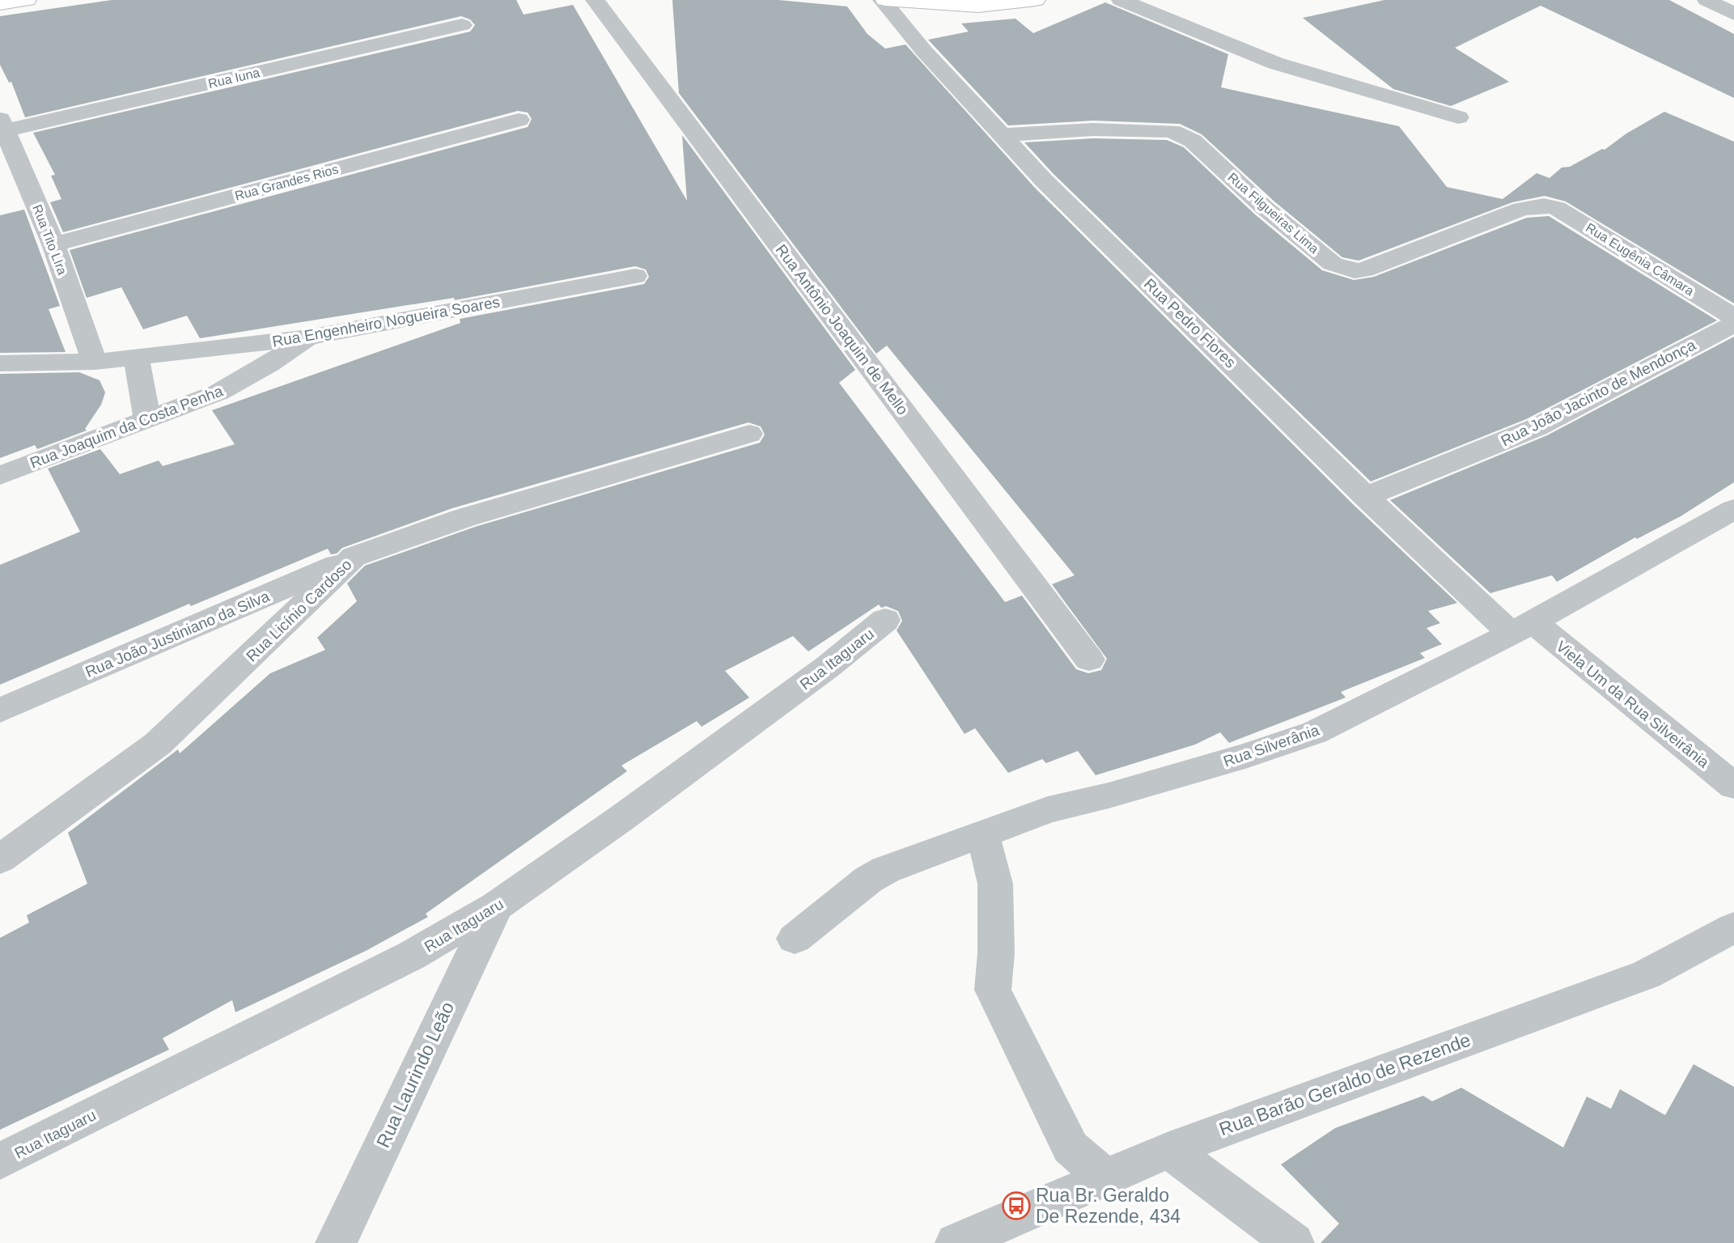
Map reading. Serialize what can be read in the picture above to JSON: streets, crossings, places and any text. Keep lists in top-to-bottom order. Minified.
{"streets":{"street":["Rua Iuna","Rua Grandes Rios","Rua Filgueiras Lima","Rua Tito LIra","Rua Eugênia Câmara","Rua Engenheiro Nogueira Soares","Rua Pedro Flores","Rua Antônio Joaquim de Mello","Rua João Jacinto de Mendonça","Rua Joaquim da Costa Penha","Rua Licínio Cardoso","Rua João Justiniano da Silva","Rua Itaguaru","Viela Um da Rua Silveirânia","Rua Silverânia","Rua Laurindo Leão","Rua Barão Geraldo de Rezende"]},"crossings":[["Rua Iuna","Rua Tito LIra"],["Rua Grandes Rios","Rua Tito LIra"],["Rua Filgueiras Lima","Rua Eugênia Câmara"],["Rua Filgueiras Lima","Rua Pedro Flores"],["Rua Tito LIra","Rua Engenheiro Nogueira Soares"],["Rua Engenheiro Nogueira Soares","Rua Joaquim da Costa Penha"],["Rua Pedro Flores","Rua João Jacinto de Mendonça"],["Rua Pedro Flores","Viela Um da Rua Silveirânia"],["Rua Pedro Flores","Rua Silverânia"],["Rua Licínio Cardoso","Rua João Justiniano da Silva"],["Rua Itaguaru","Rua Laurindo Leão"],["Viela Um da Rua Silveirânia","Rua Silverânia"]],"places":{"bus stop":["Rua Br. Geraldo De Rezende, 434"]}}
